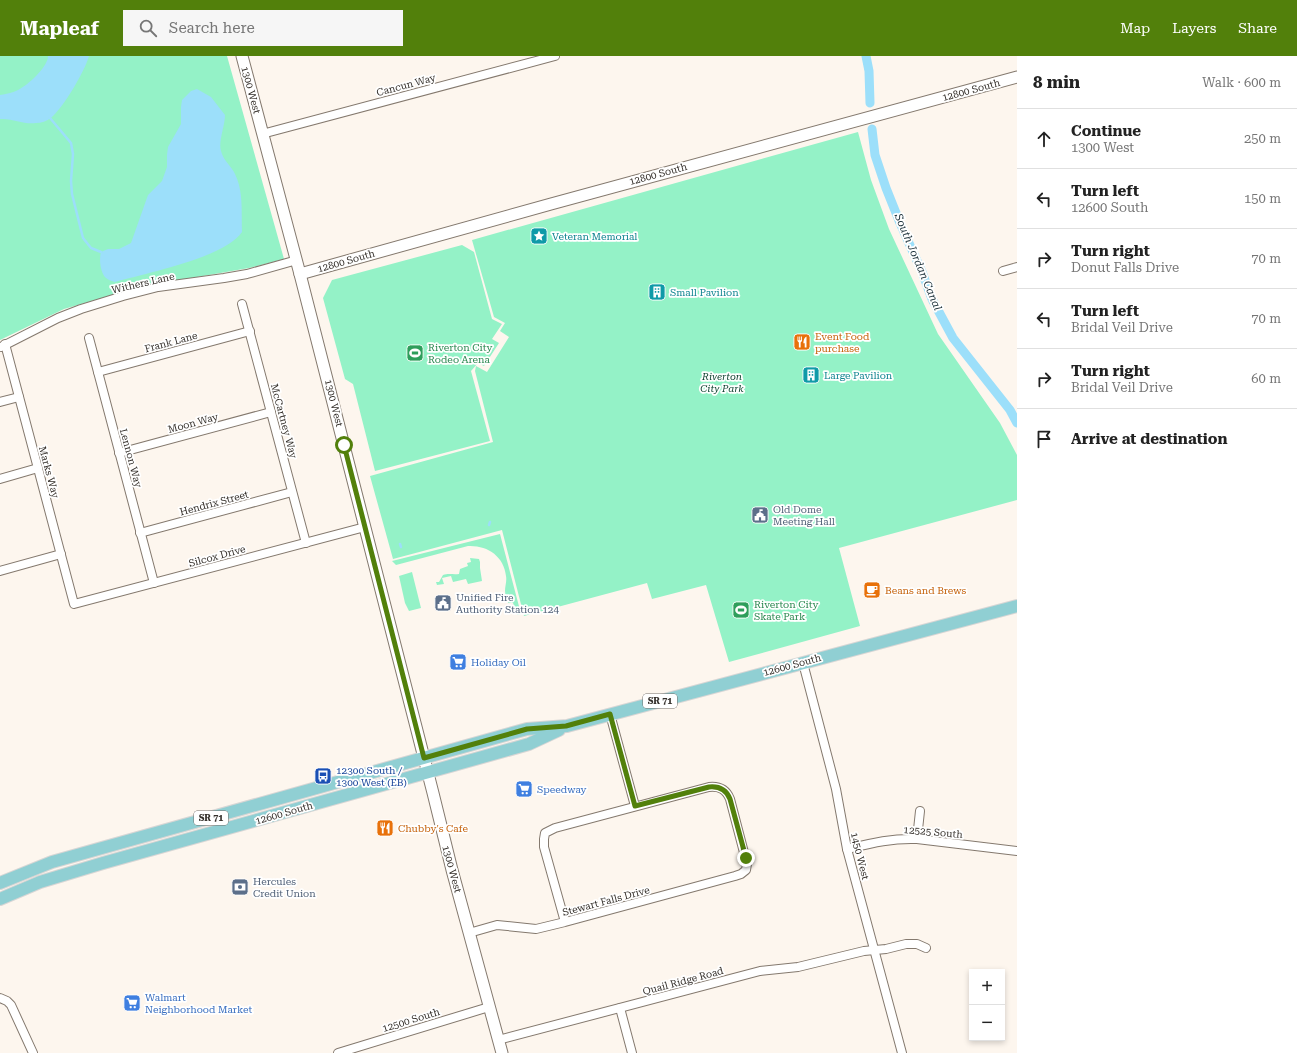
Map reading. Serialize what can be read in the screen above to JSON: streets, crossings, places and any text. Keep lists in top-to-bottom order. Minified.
{"streets":{"main road":["12600 South","SR 71"],"street":["Cancun Way","1300 West","12800 South","Withers Lane","Frank Lane","McCartney Way","Moon Way","Lennon Way","Marks Way","Hendrix Street","Silcox Drive","12525 South","1450 West","Stewart Falls Drive","Quail Ridge Road","12500 South"]},"crossings":[["Cancun Way","1300 West"],["1300 West","12800 South"],["1300 West","Withers Lane"],["1300 West","Silcox Drive"],["1300 West","12600 South"],["1300 West","Stewart Falls Drive"],["1300 West","Quail Ridge Road"],["1300 West","12500 South"],["Withers Lane","Marks Way"],["Frank Lane","McCartney Way"],["Frank Lane","Lennon Way"],["McCartney Way","Moon Way"],["McCartney Way","Hendrix Street"],["McCartney Way","Silcox Drive"],["Moon Way","Lennon Way"],["Lennon Way","Hendrix Street"],["Lennon Way","Silcox Drive"],["Marks Way","Silcox Drive"],["12600 South","1450 West"],["12525 South","1450 West"],["1450 West","Quail Ridge Road"]],"water":["South Jordan Canal"],"parks":["Riverton City Park"],"places":{"place":["Veteran Memorial"],"building":["Small Pavilion","Large Pavilion"],"restaurant":["Event Food purchase","Chubby's Cafe"],"sports":["Riverton City Rodeo Arena","Riverton City Skate Park"],"public building":["Old Dome Meeting Hall","Unified Fire Authority Station 124"],"cafe":["Beans and Brews"],"supermarket":["Holiday Oil","Speedway","Walmart Neighborhood Market"],"bus stop":["12300 South / 1300 West (EB)"],"bank":["Hercules Credit Union"]},"page":{"header":"Mapleaf","search":"Search here","nav":["Map","Layers","Share"],"heading":["8 min","Walk · 600 m"],"list":[["Continue","1300 West","250 m"],["Turn left","12600 South","150 m"],["Turn right","Donut Falls Drive","70 m"],["Turn left","Bridal Veil Drive","70 m"],["Turn right","Bridal Veil Drive","60 m"],"Arrive at destination"],"map_buttons":["+","−"]}}
